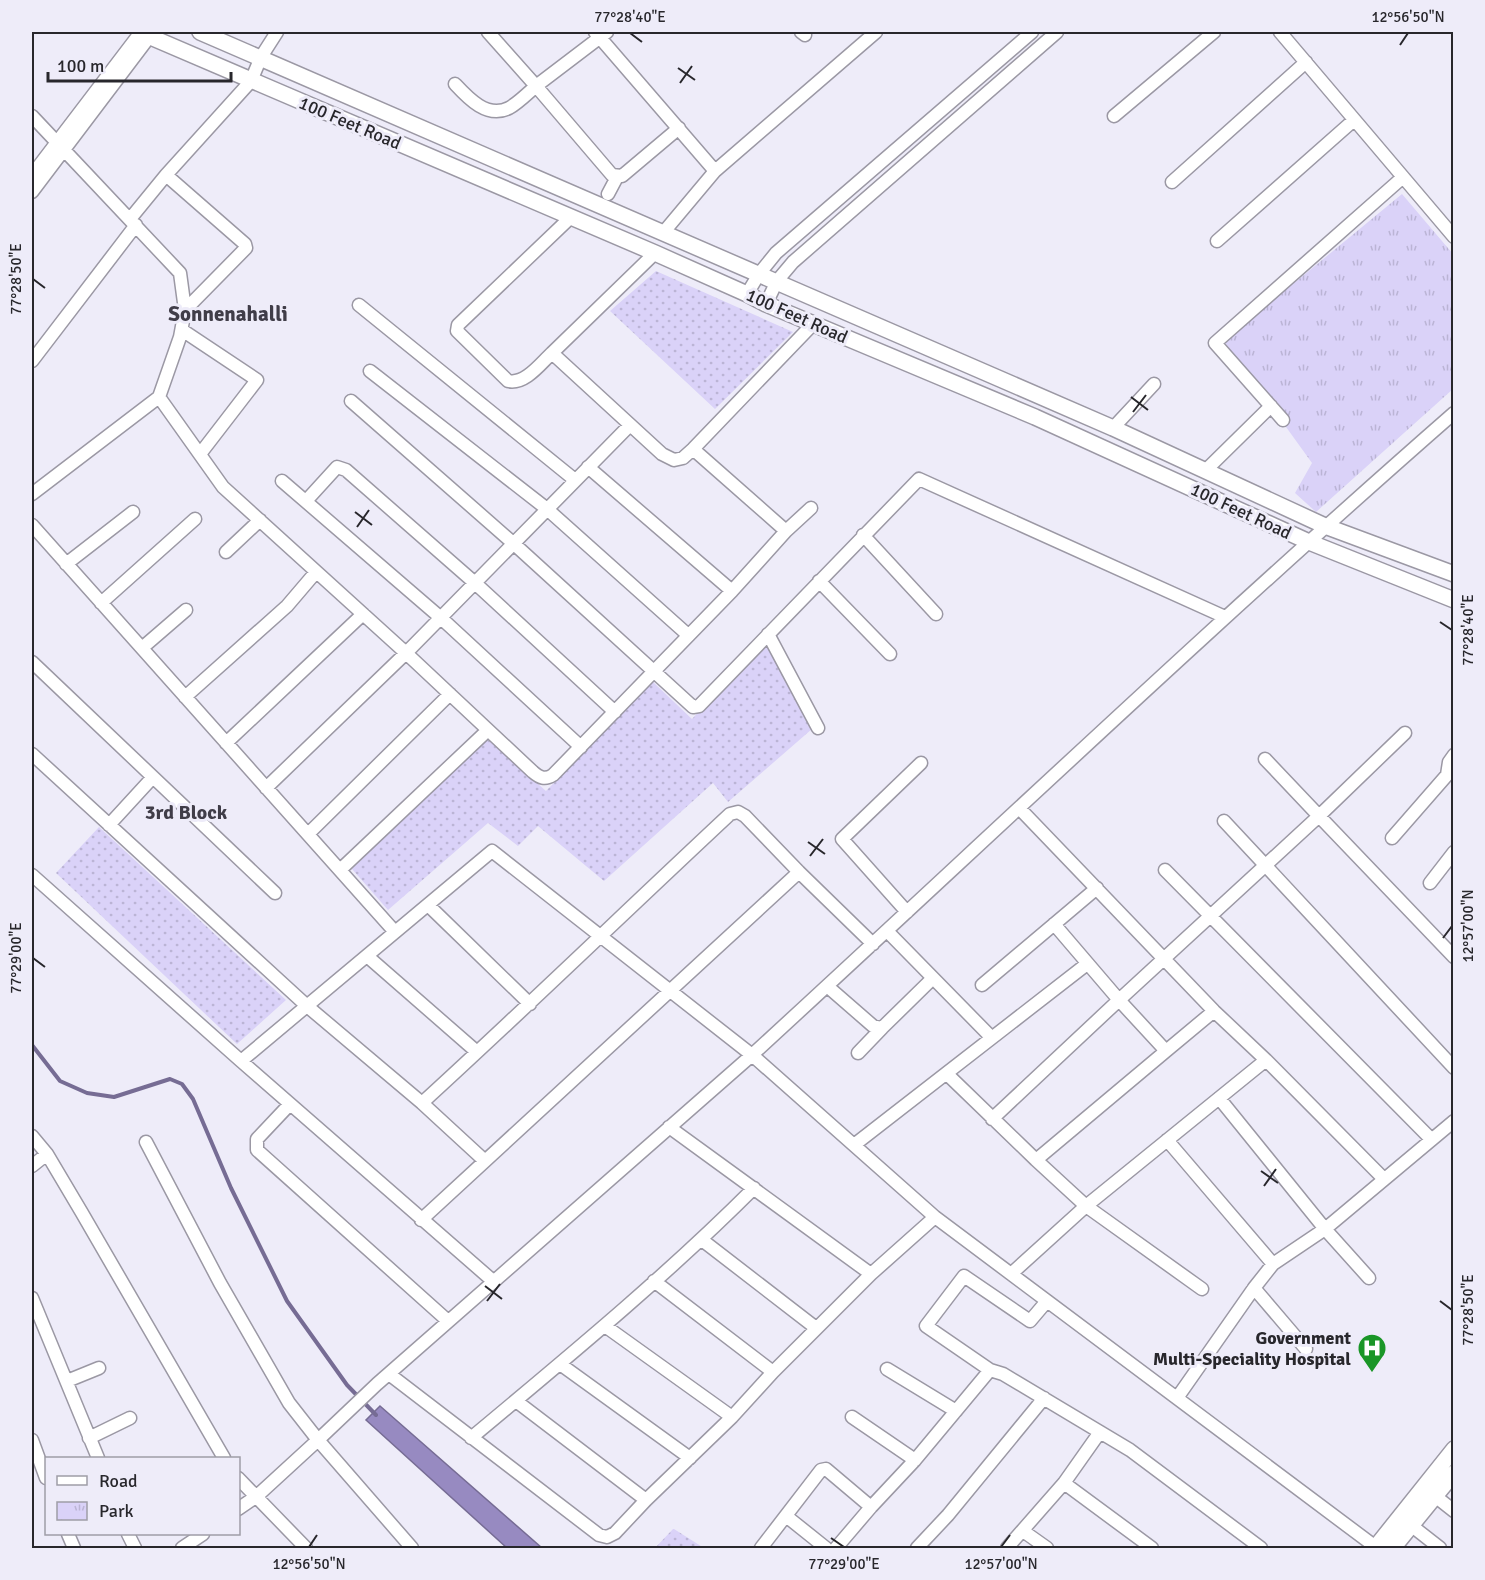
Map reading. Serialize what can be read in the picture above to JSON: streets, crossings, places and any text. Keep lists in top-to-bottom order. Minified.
{"streets":{"main road":["100 Feet Road"]},"districts":["Sonnenahalli","3rd Block"],"places":{"hospital":["Government Multi-Speciality Hospital"]},"legend":["Road","Park"],"scale_bar":"100 m","coordinates":["77°28'40\"E","12°56'50\"N","77°28'50\"E","12°57'00\"N","77°29'00\"E"]}
